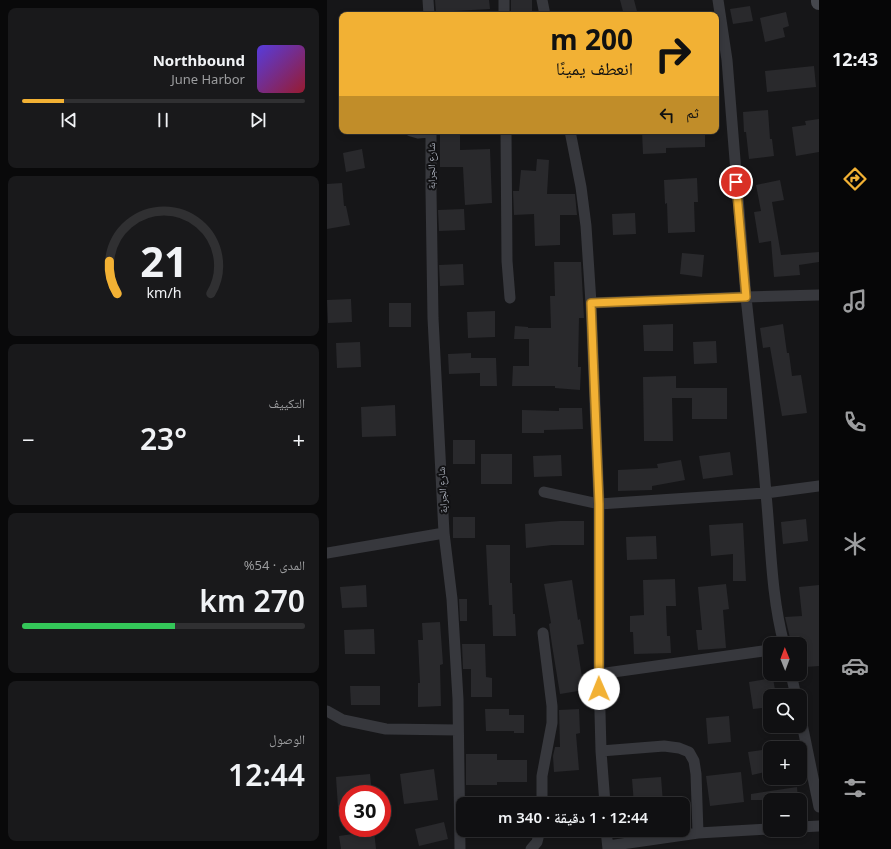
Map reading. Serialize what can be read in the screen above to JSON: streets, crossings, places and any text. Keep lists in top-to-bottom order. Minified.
{"streets":{"street":["شارع الجرابة"]},"north":"top","page":{"tabs":"12:43","turn":["200 m","انعطف يمينًا"],"song":["Northbound","June Harbor"],"then":"ثم","tile":["التكييف",["المدى · 54%","270 km"],["الوصول","12:44"]],"heat":["−","23°","+"],"map_buttons":["+","−"],"limit":"30","trip":"12:44 · 1 دقيقة · 340 m","gauge":["21","km/h"]}}
